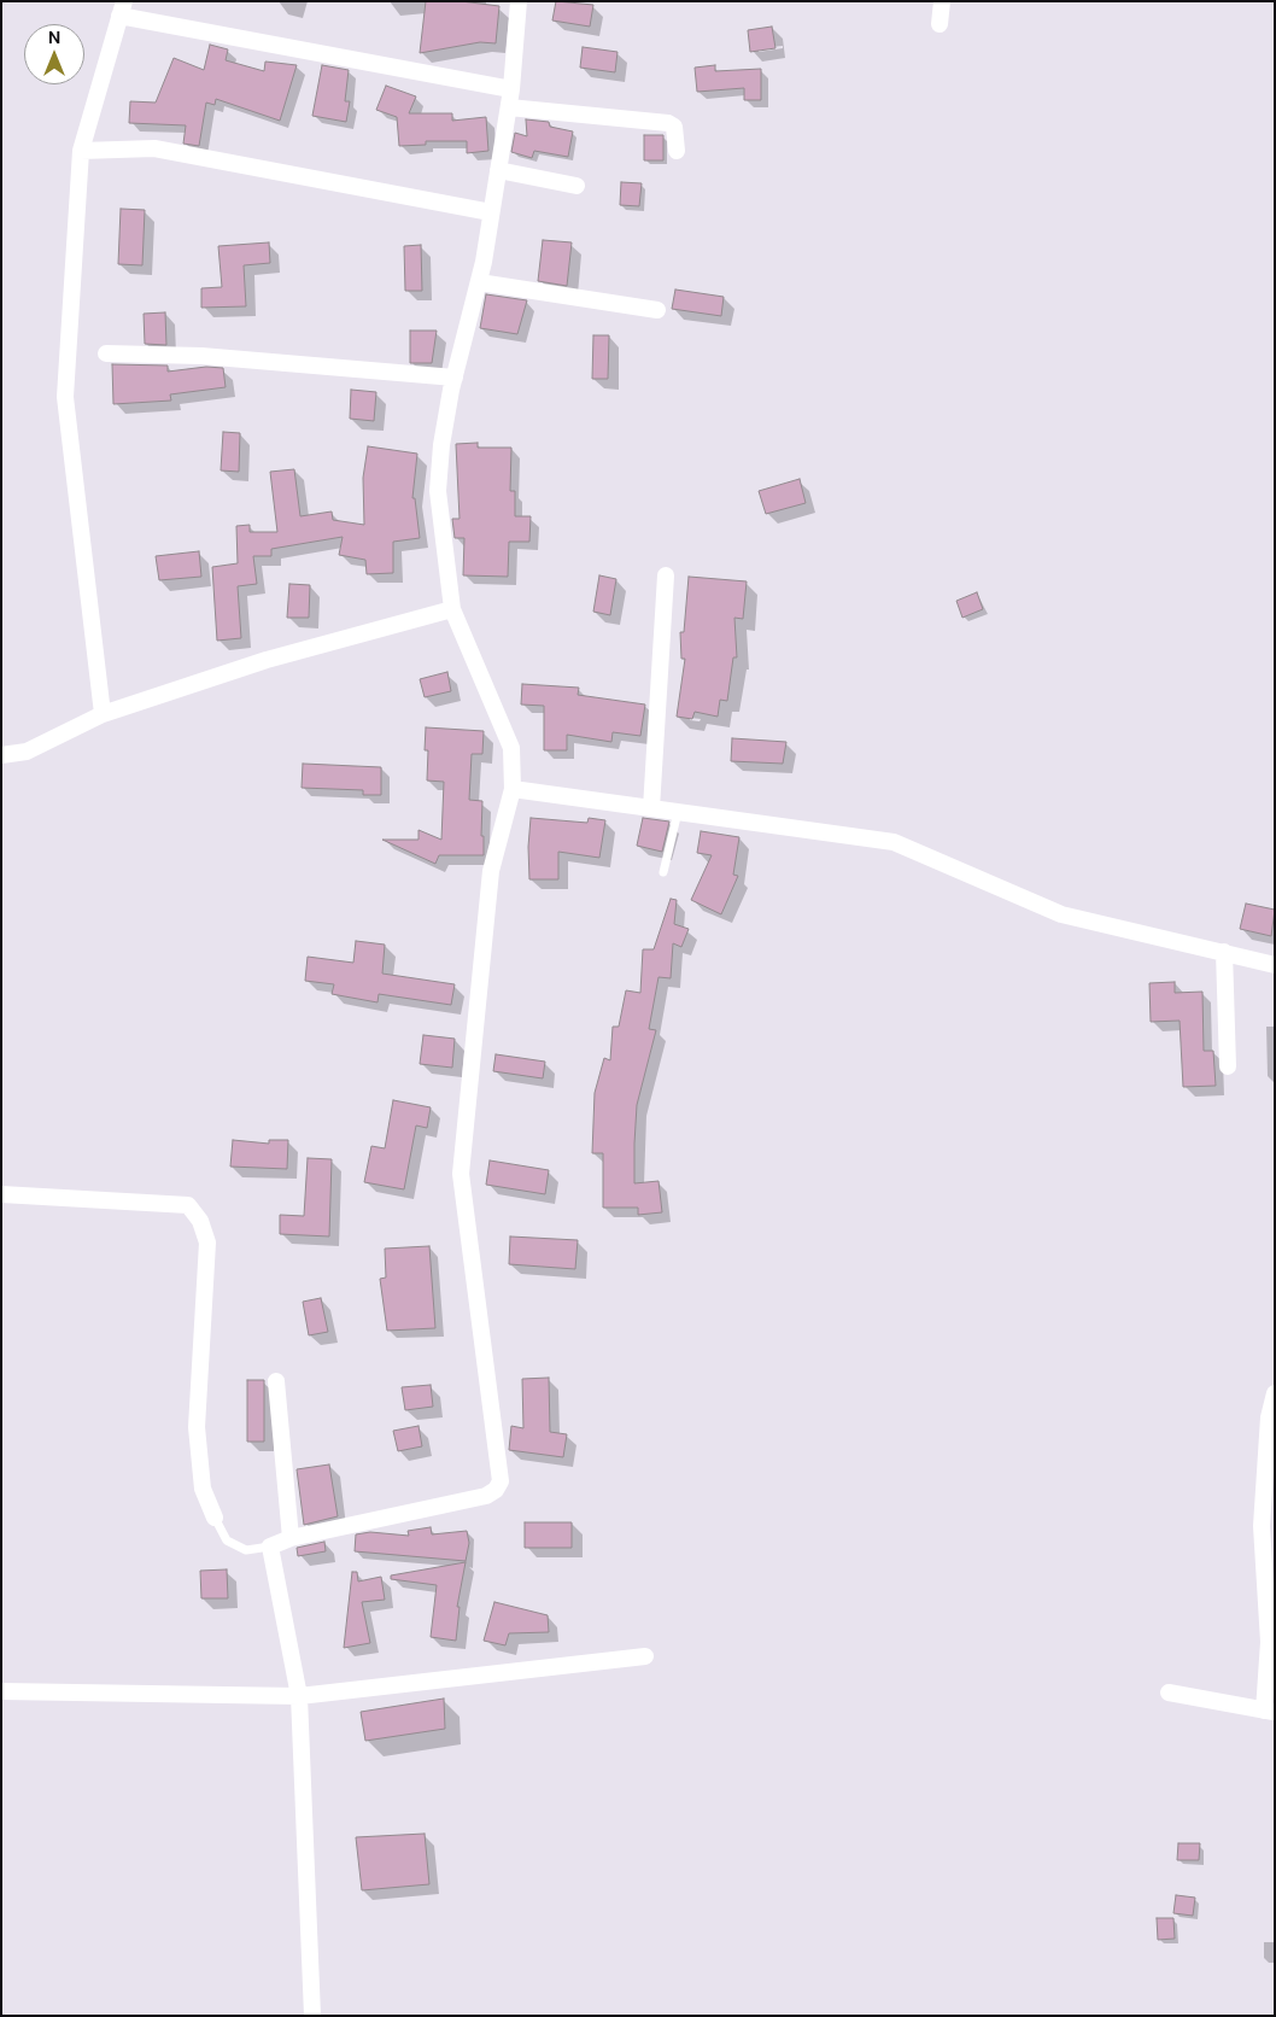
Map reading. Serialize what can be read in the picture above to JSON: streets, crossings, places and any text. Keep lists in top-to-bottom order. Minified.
{"north":"top"}
